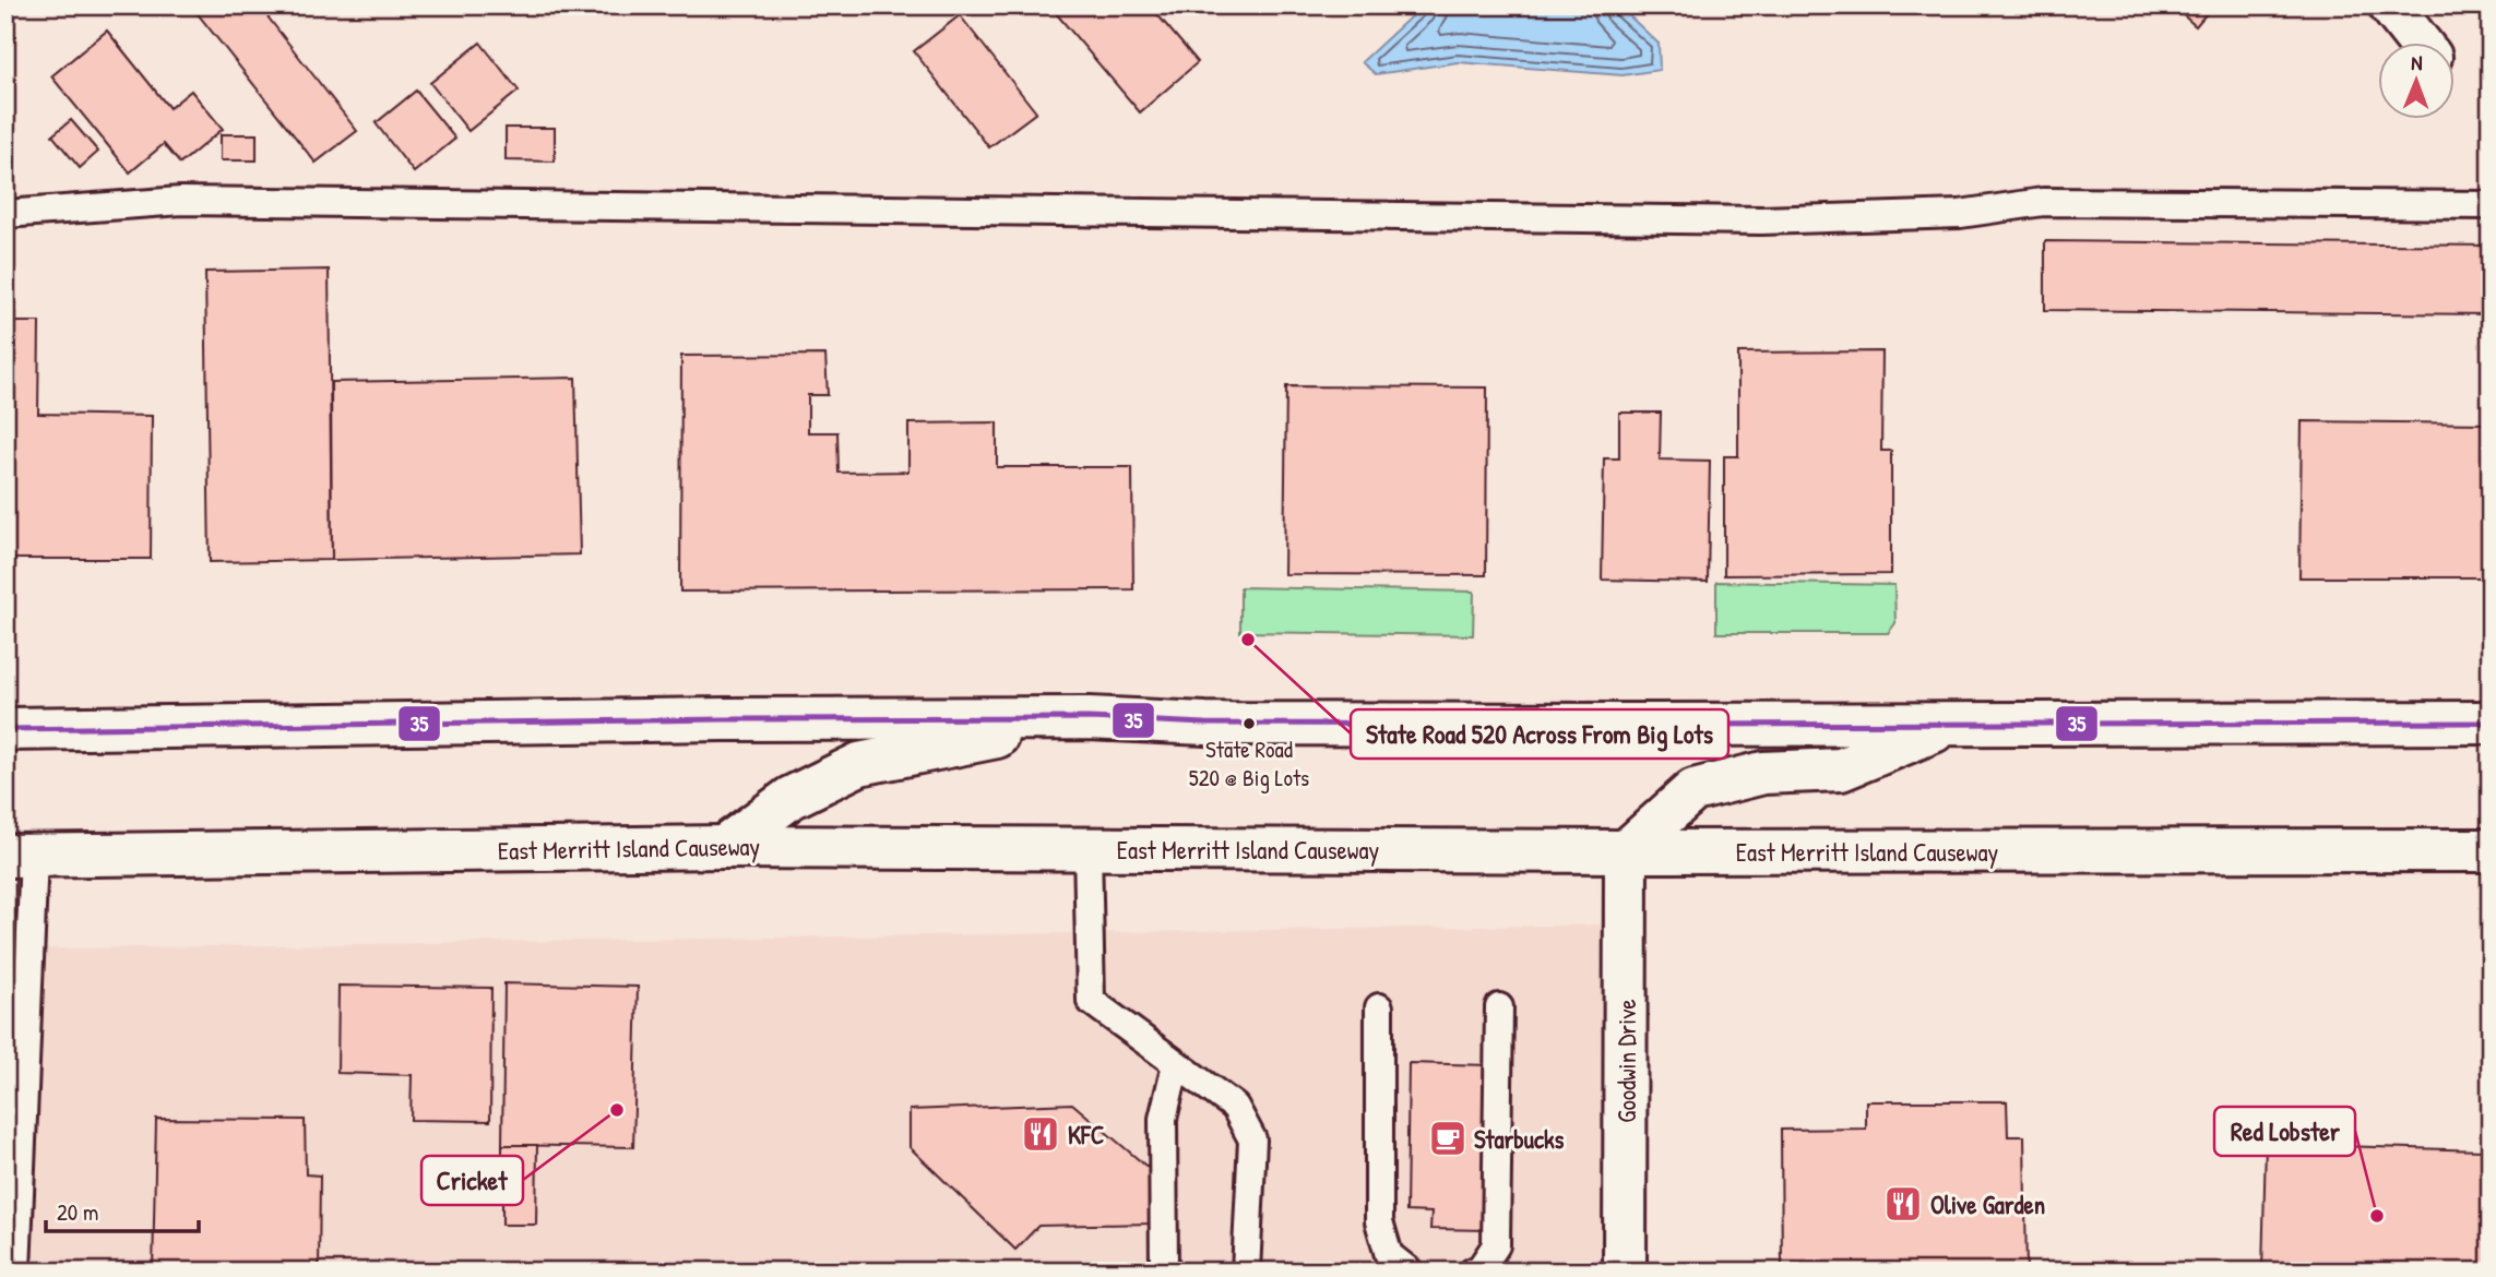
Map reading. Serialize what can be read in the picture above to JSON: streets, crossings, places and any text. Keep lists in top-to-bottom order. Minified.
{"streets":{"main road":["East Merritt Island Causeway","Goodwin Drive"]},"crossings":[["East Merritt Island Causeway","Goodwin Drive"]],"places":{"other":["State Road 520 Across From Big Lots","State Road 520 @ Big Lots","Cricket","Red Lobster"],"restaurant":["KFC","Olive Garden"],"cafe":["Starbucks"]},"lines":["transit line 35"],"scale_bar":"20 m","north":"top"}
